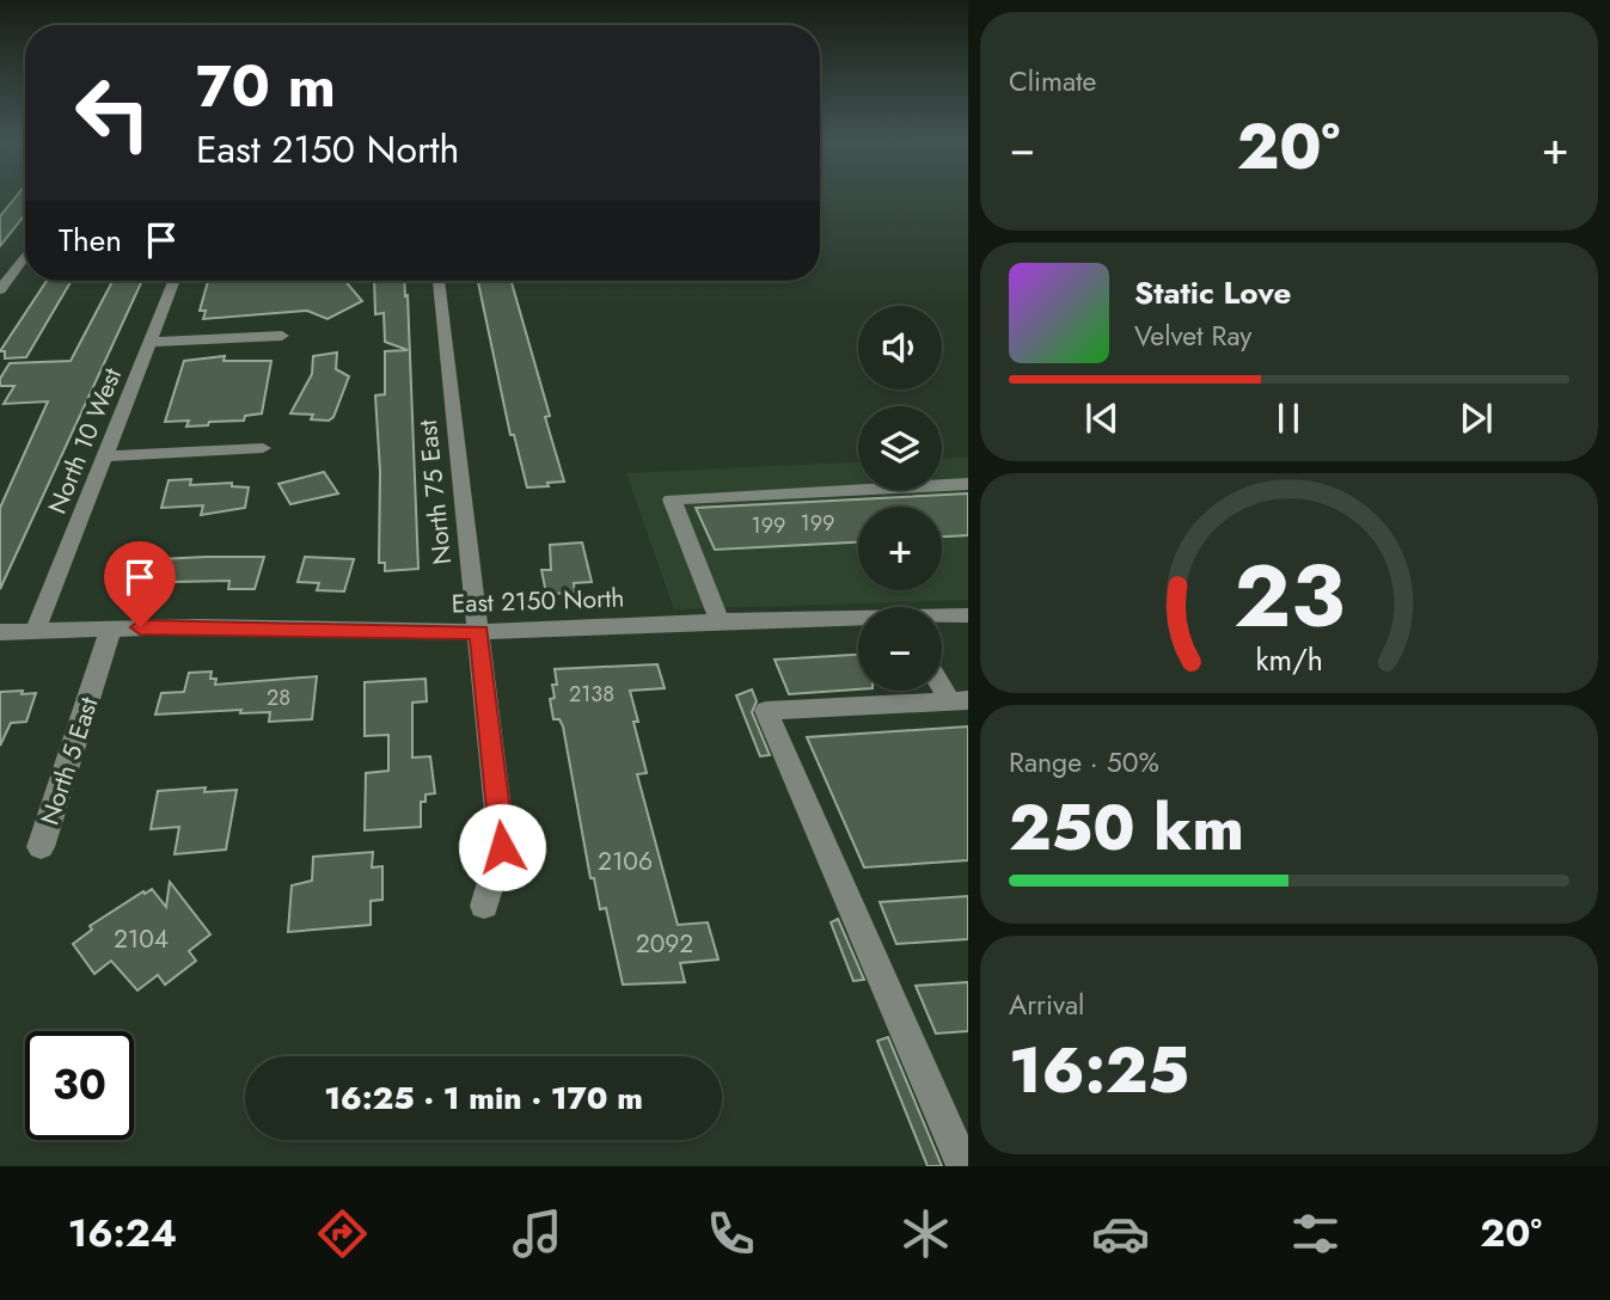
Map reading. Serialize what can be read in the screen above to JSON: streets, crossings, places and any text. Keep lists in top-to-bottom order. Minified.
{"streets":{"street":["North 10 West","North 75 East","East 2150 North","North 5 East"]},"crossings":[["North 10 West","East 2150 North"],["North 75 East","East 2150 North"],["East 2150 North","North 5 East"]],"house_numbers":["199","199","2138","28","2106","2104","2092"],"page":{"tile":["Climate",["Range · 50%","250 km"],["Arrival","16:25"]],"turn":["70 m","East 2150 North"],"heat":["−","20°","+"],"then":"Then","song":["Static Love","Velvet Ray"],"map_buttons":["+","−"],"limit":"30","trip":"16:25 · 1 min · 170 m","tabs":["16:24","20°"],"gauge":["23","km/h"]}}
